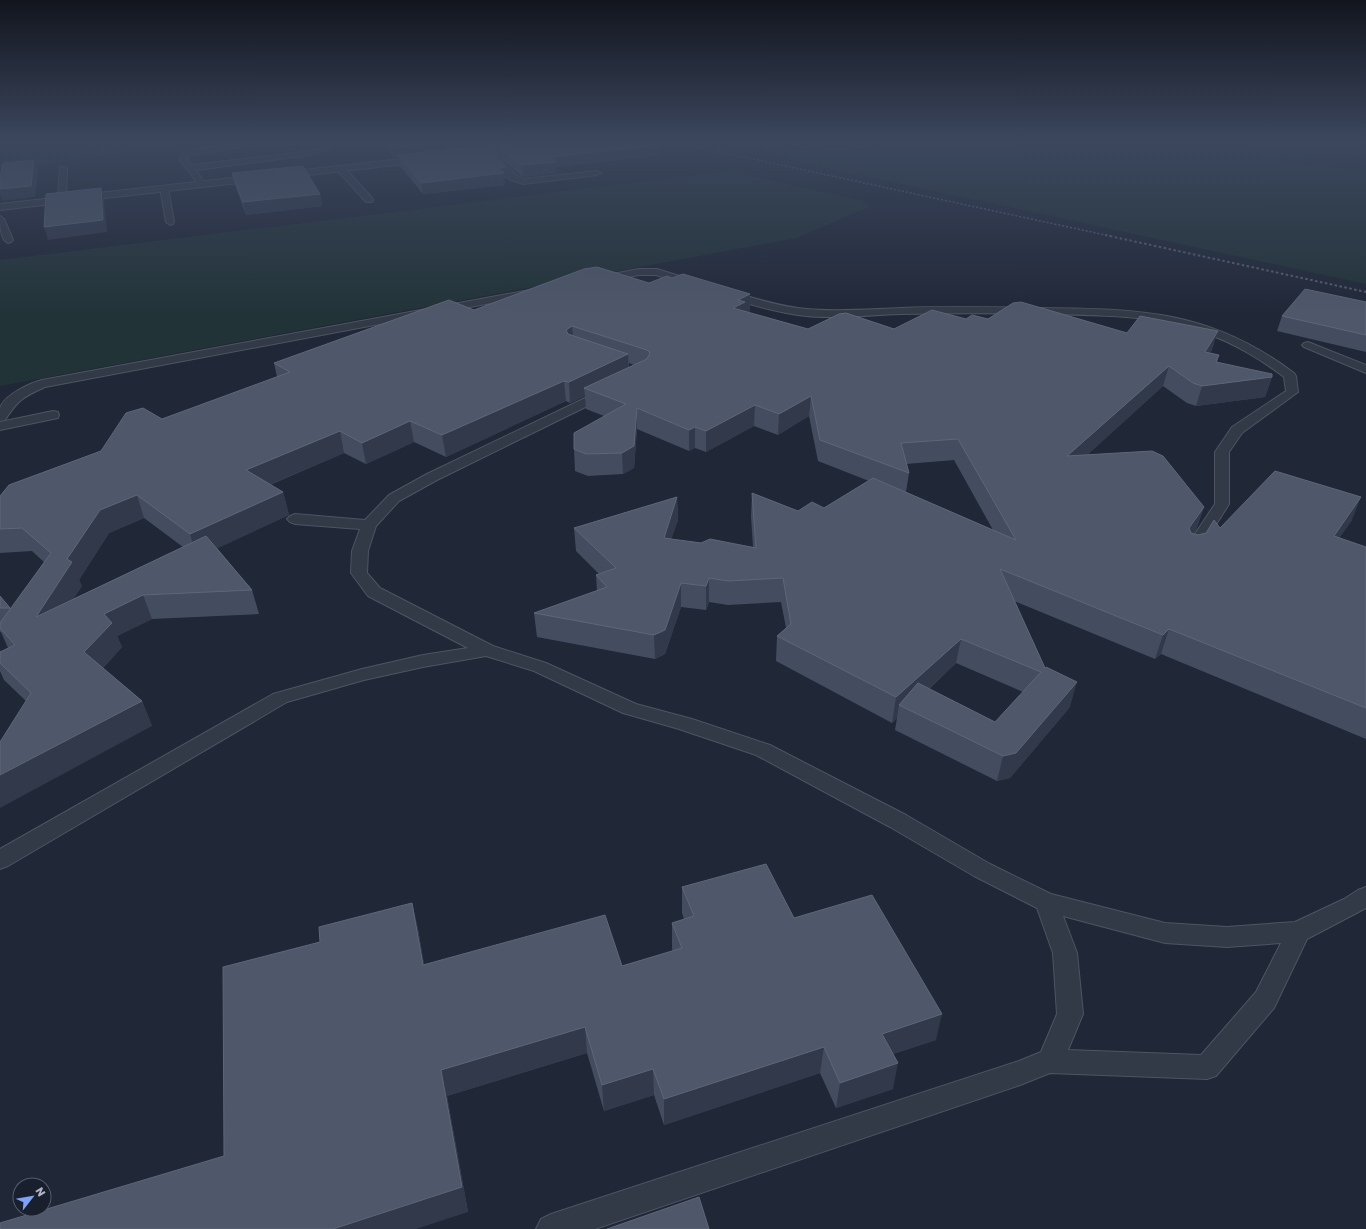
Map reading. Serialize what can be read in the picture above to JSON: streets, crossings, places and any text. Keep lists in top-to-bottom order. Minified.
{"north":"top right"}
